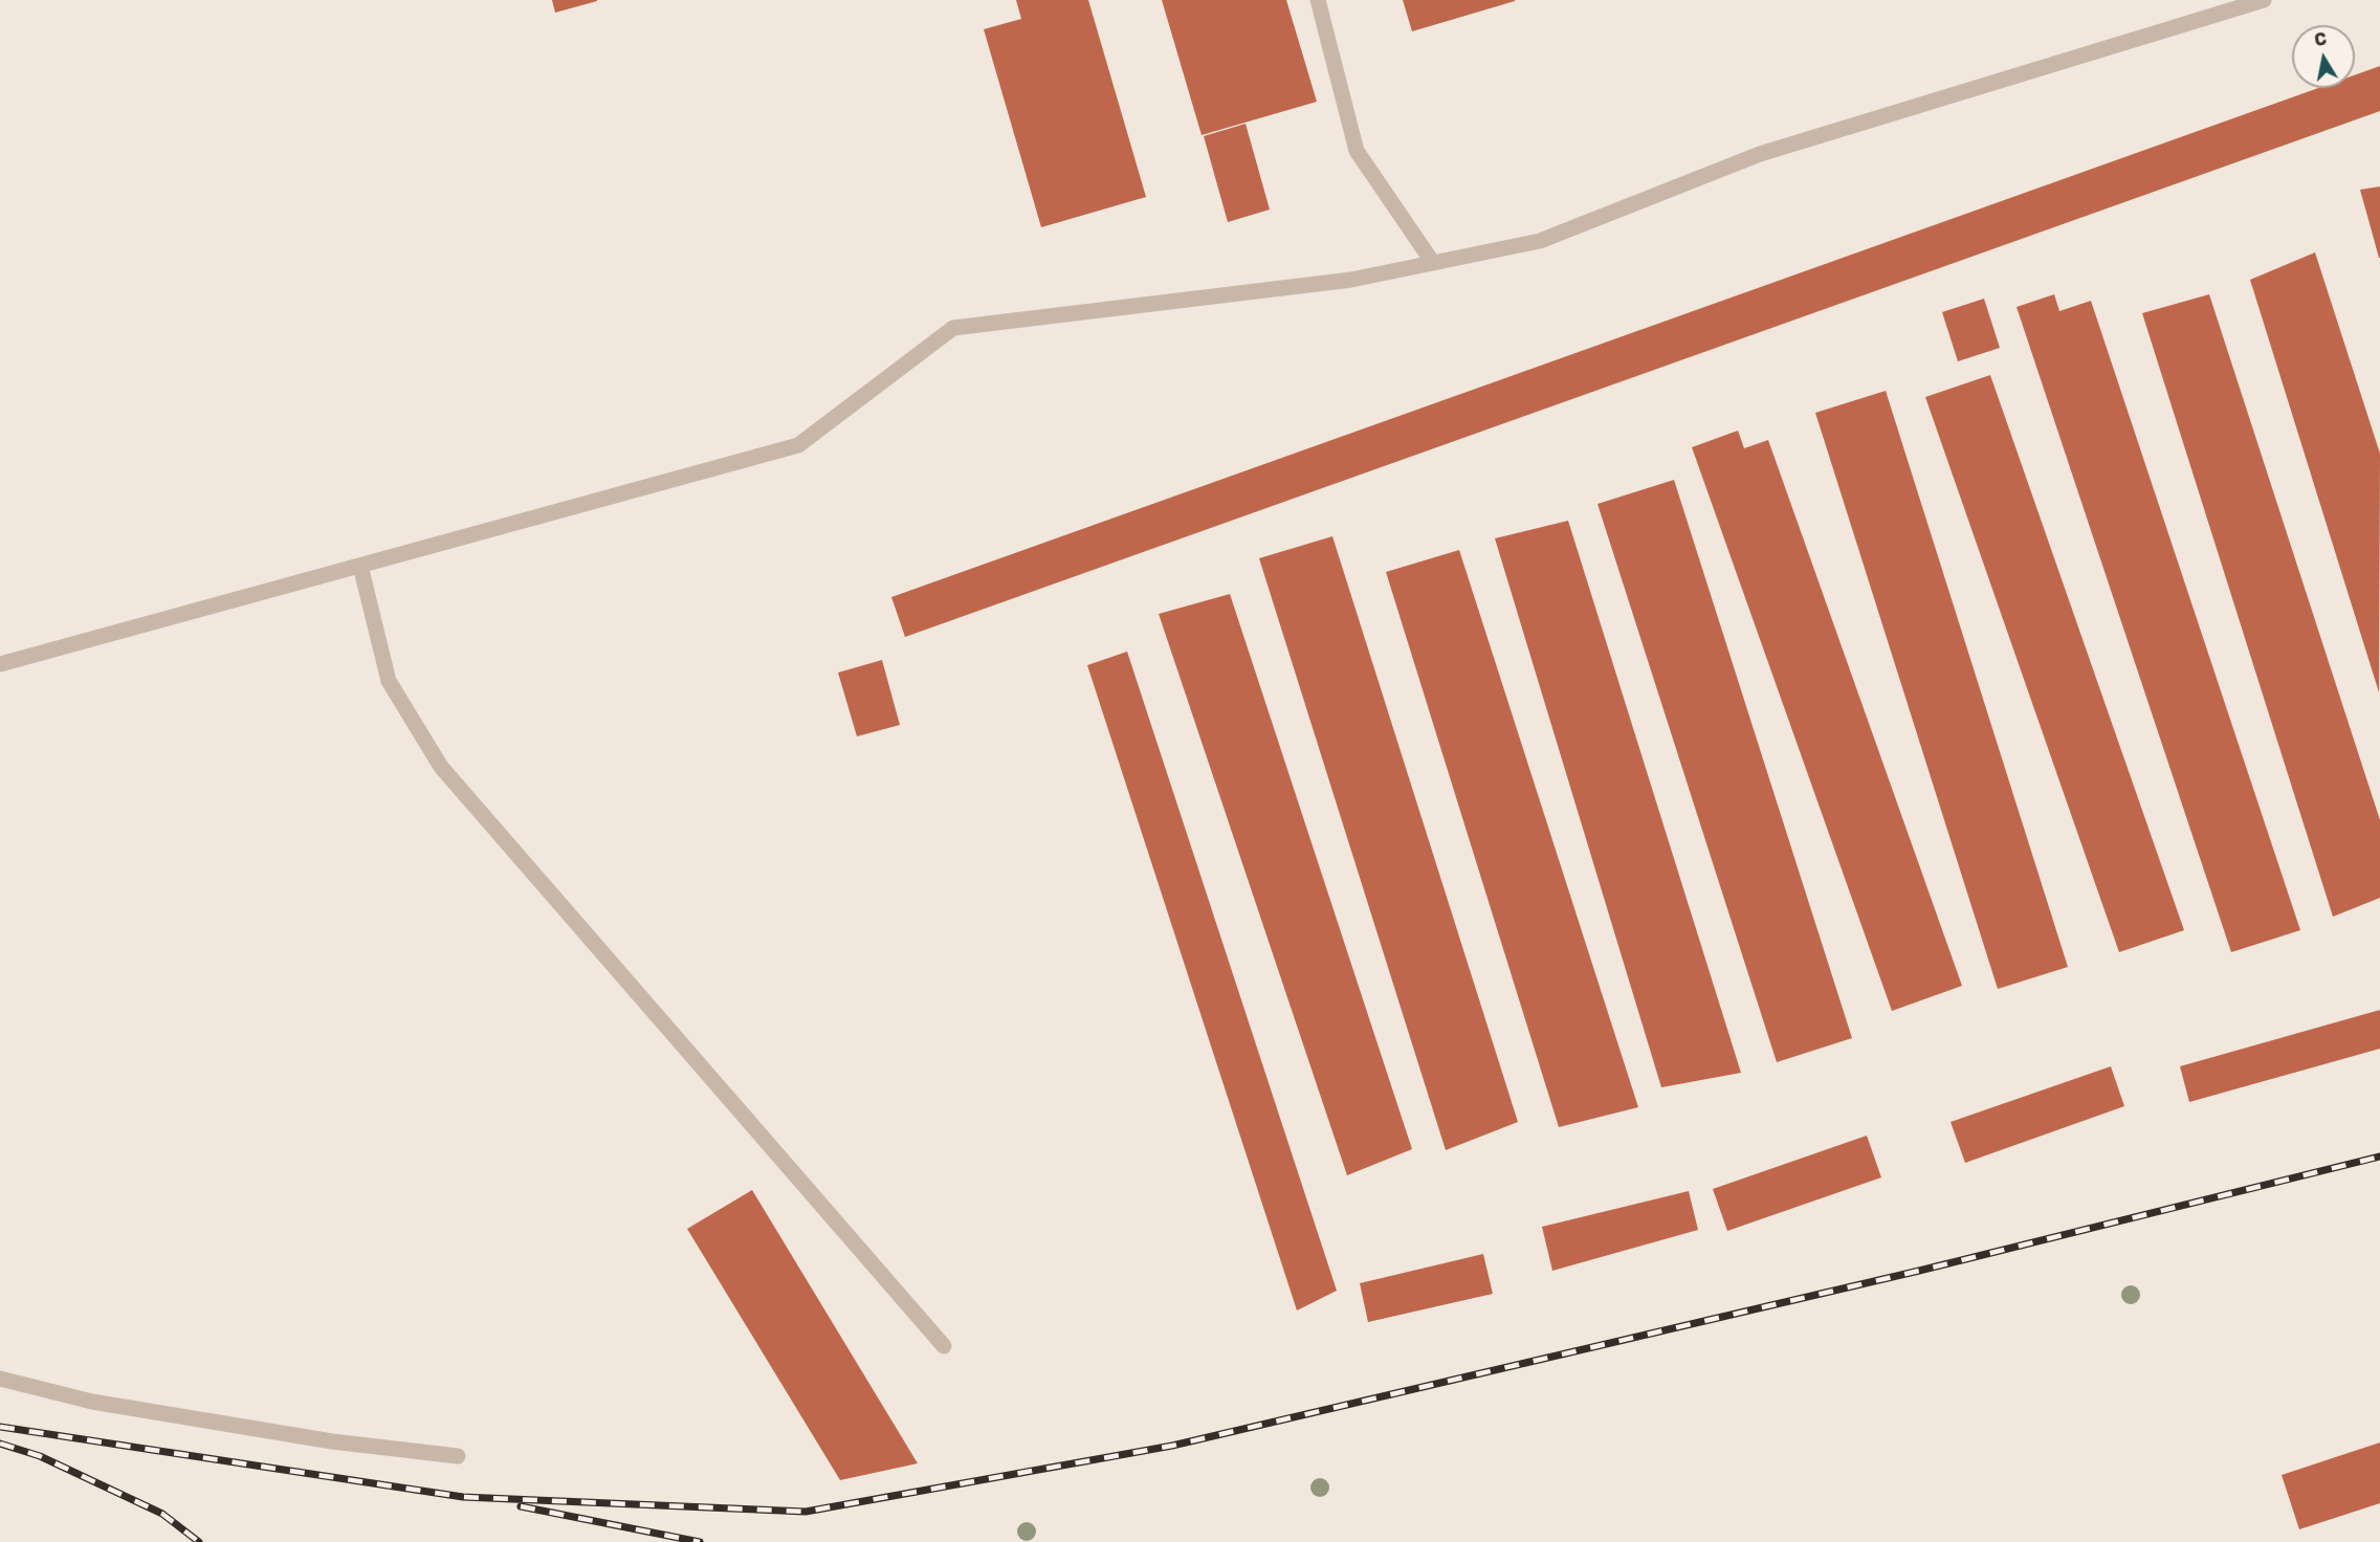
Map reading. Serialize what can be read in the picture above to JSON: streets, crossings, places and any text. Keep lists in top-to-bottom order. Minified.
{"north":"top"}
